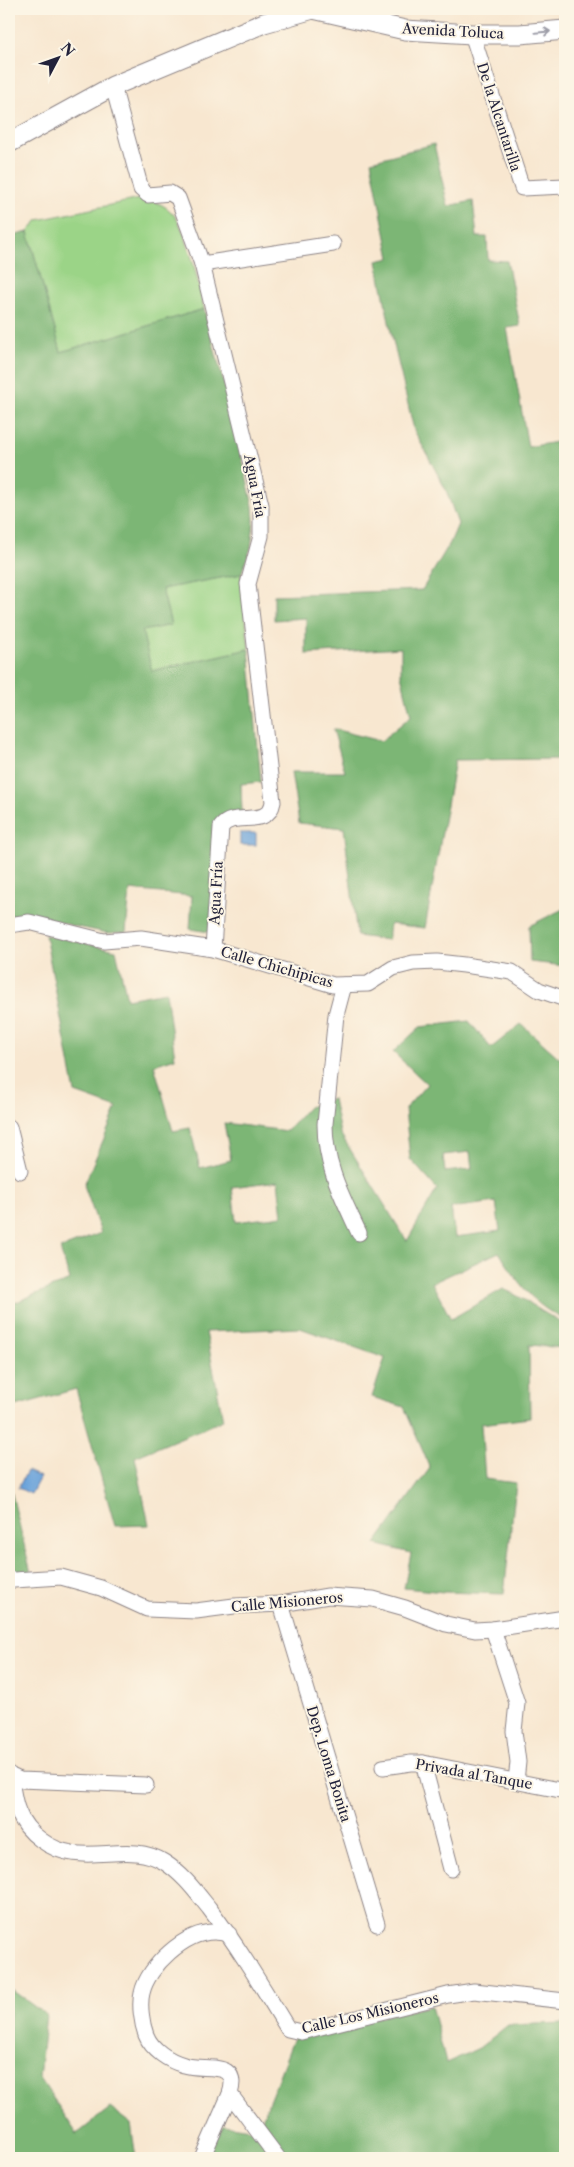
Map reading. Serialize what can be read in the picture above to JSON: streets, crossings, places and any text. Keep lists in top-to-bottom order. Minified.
{"streets":{"street":["Avenida Toluca","De la Alcantarilla","Agua Fría","Calle Chichipicas","Calle Misioneros","Dep. Loma Bonita","Privada al Tanque","Calle Los Misioneros"]},"crossings":[["Avenida Toluca","De la Alcantarilla"],["Agua Fría","Calle Chichipicas"],["Calle Misioneros","Dep. Loma Bonita"]],"one_way":["Avenida Toluca"],"north":"top right"}
